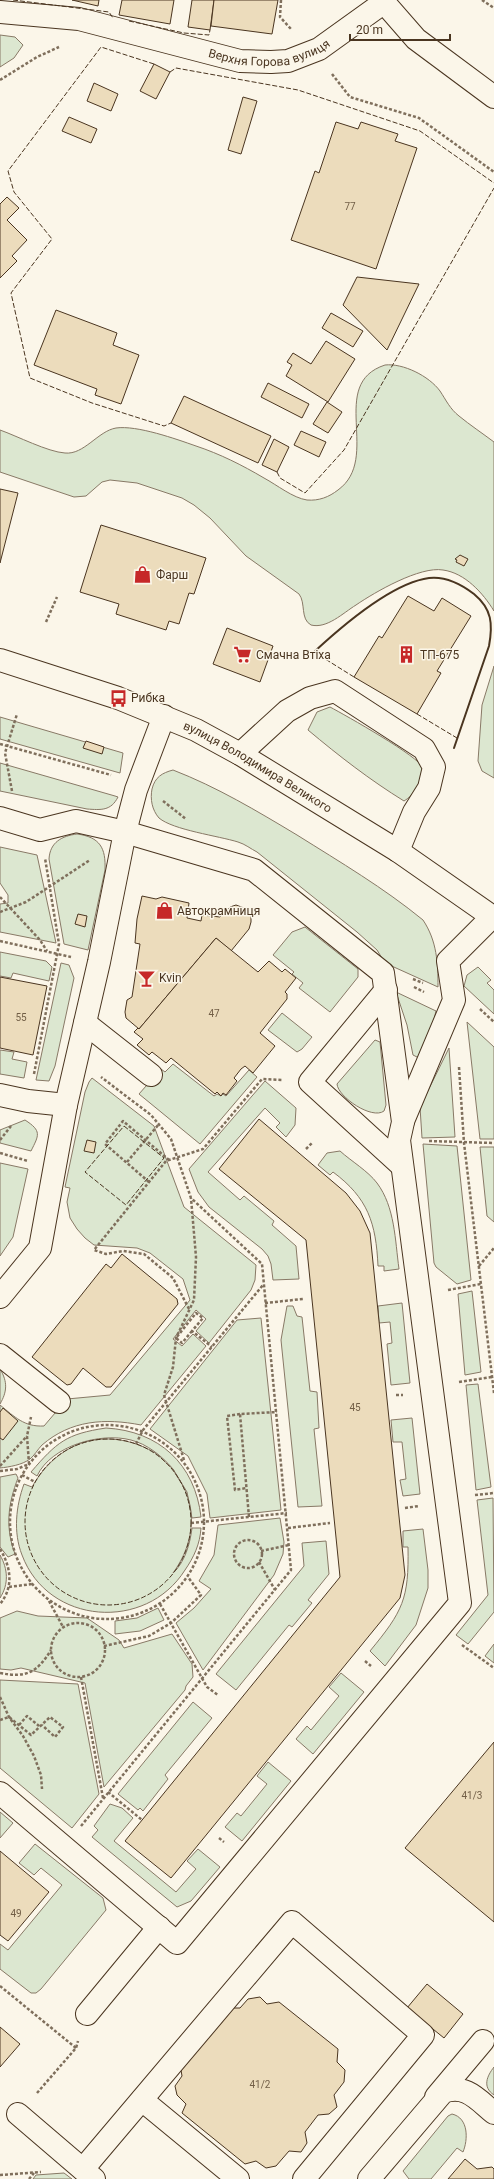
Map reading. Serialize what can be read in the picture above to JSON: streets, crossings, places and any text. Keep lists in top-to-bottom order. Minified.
{"streets":{"main road":["Верхня Горова вулиця","вулиця Володимира Великого"]},"places":{"shop":["Фарш","Автокрамниця"],"supermarket":["Смачна Втіха"],"building":["ТП-675"],"bus stop":["Рибка"],"bar":["Kvin"]},"house_numbers":["77","47","55","45","41/3","49","41/2"],"scale_bar":"20 m"}
